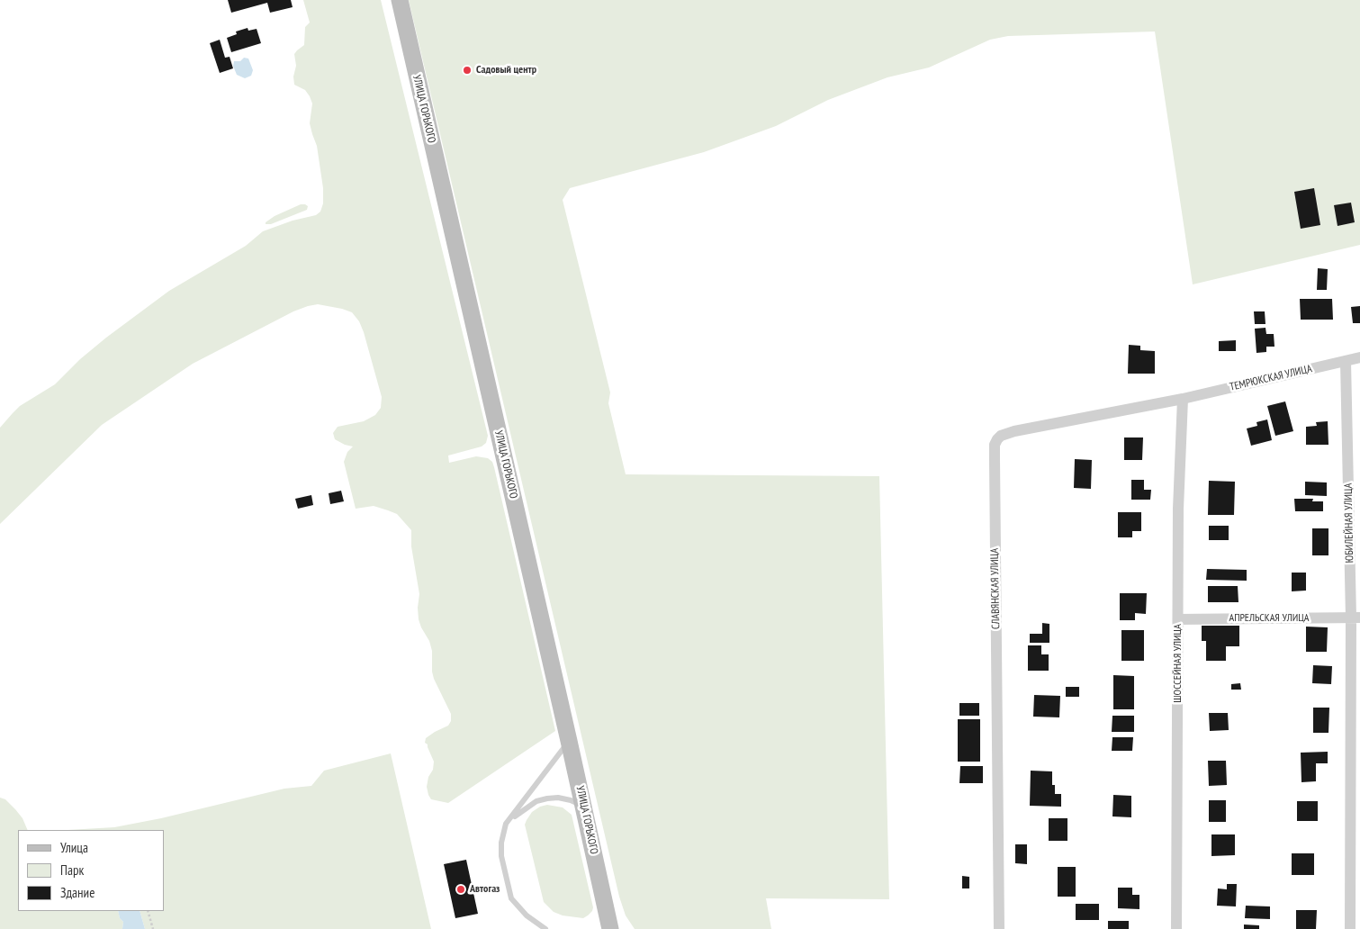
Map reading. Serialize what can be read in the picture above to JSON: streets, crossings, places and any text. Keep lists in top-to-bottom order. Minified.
{"streets":{"main road":["УЛИЦА ГОРЬКОГО"],"street":["ТЕМРЮКСКАЯ УЛИЦА","ЮБИЛЕЙНАЯ УЛИЦА","СЛАВЯНСКАЯ УЛИЦА","АПРЕЛЬСКАЯ УЛИЦА","ШОССЕЙНАЯ УЛИЦА"]},"crossings":[["ТЕМРЮКСКАЯ УЛИЦА","ЮБИЛЕЙНАЯ УЛИЦА"],["ТЕМРЮКСКАЯ УЛИЦА","СЛАВЯНСКАЯ УЛИЦА"],["ТЕМРЮКСКАЯ УЛИЦА","ШОССЕЙНАЯ УЛИЦА"],["ЮБИЛЕЙНАЯ УЛИЦА","АПРЕЛЬСКАЯ УЛИЦА"],["СЛАВЯНСКАЯ УЛИЦА","ШОССЕЙНАЯ УЛИЦА"],["АПРЕЛЬСКАЯ УЛИЦА","ШОССЕЙНАЯ УЛИЦА"]],"places":["Садовый центр","Автогаз"],"legend":["Улица","Парк","Здание"]}
